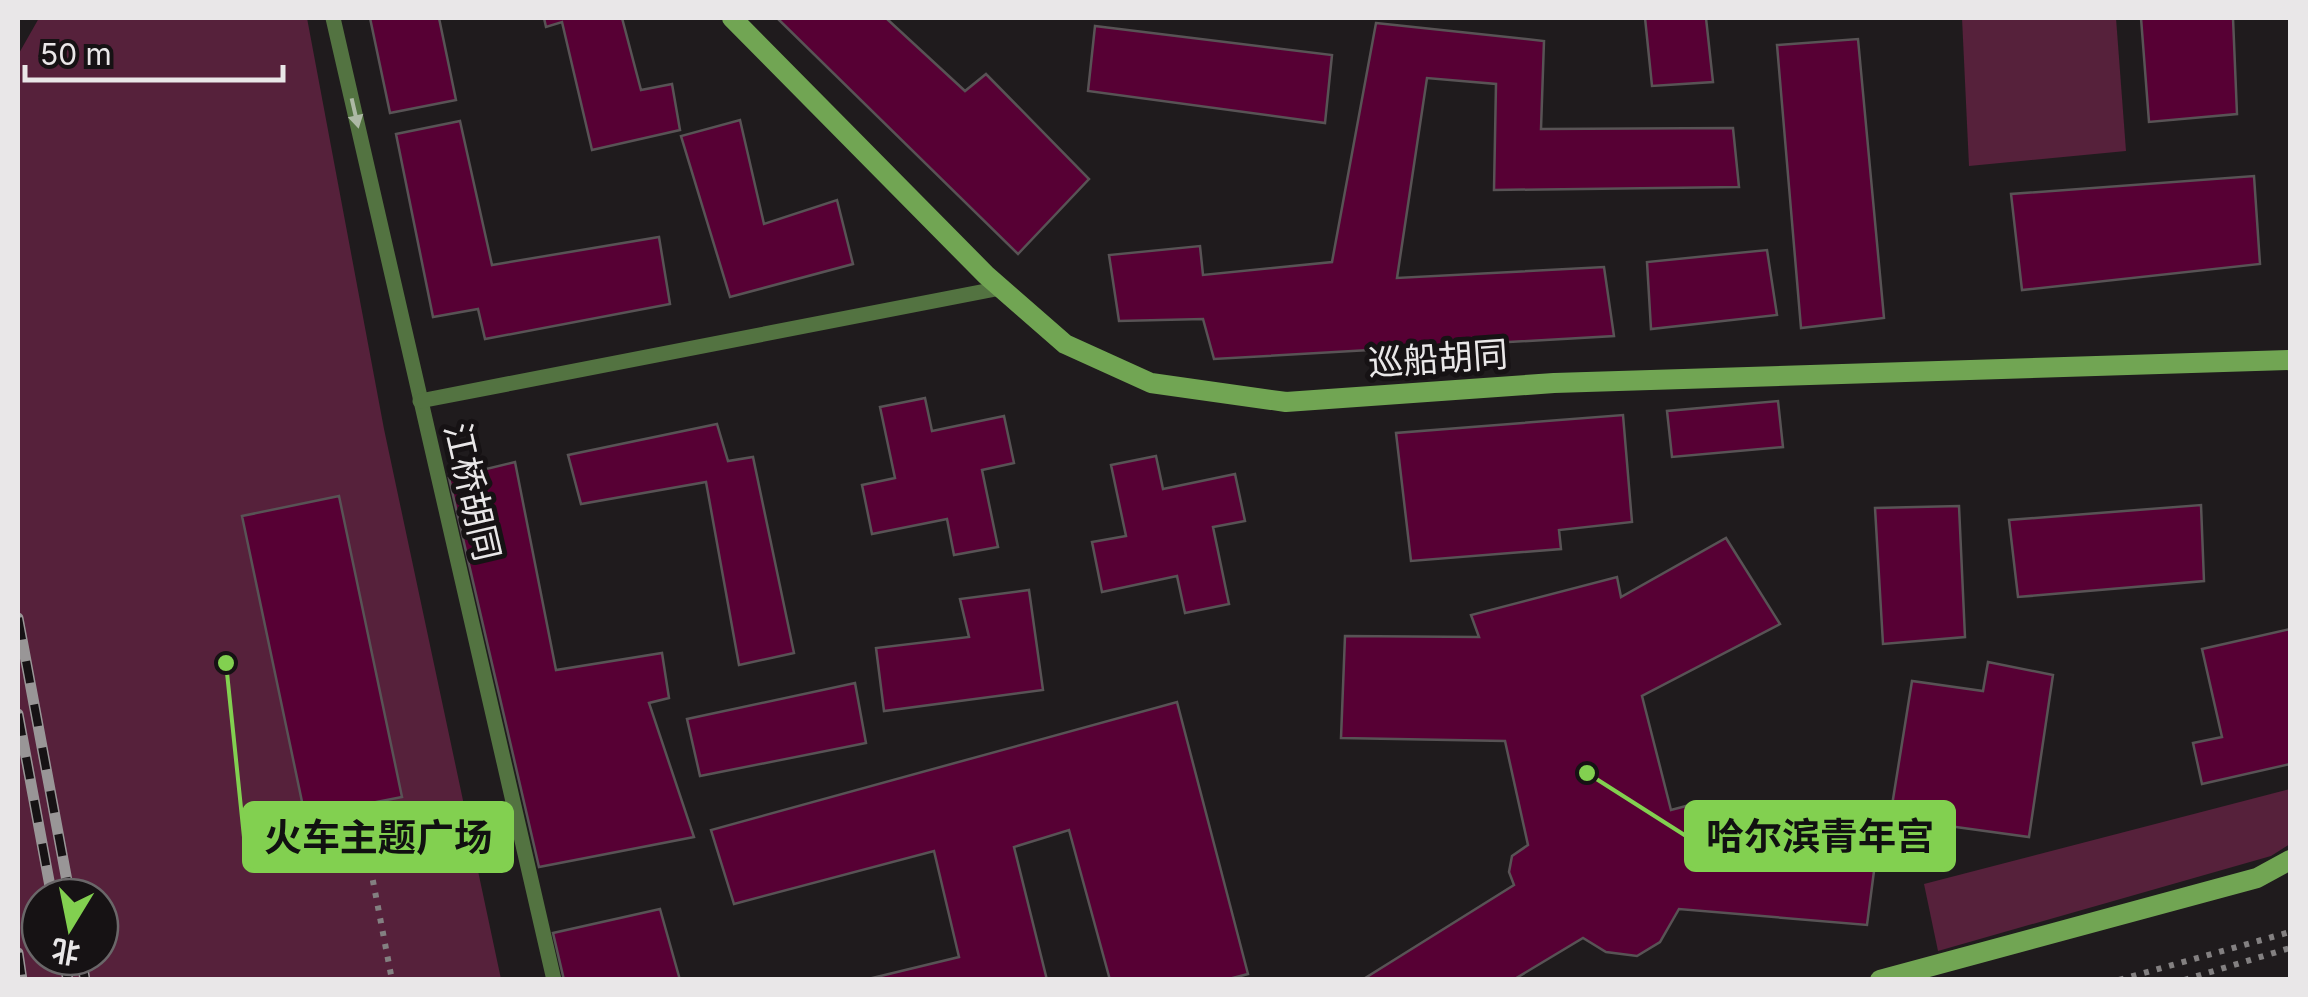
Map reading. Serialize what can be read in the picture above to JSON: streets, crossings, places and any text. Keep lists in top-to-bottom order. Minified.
{"streets":{"street":["巡船胡同"],"lane":["江桥胡同"]},"one_way":["江桥胡同"],"places":["火车主题广场","哈尔滨青年宫"],"scale_bar":"50 m","north":"bottom"}
